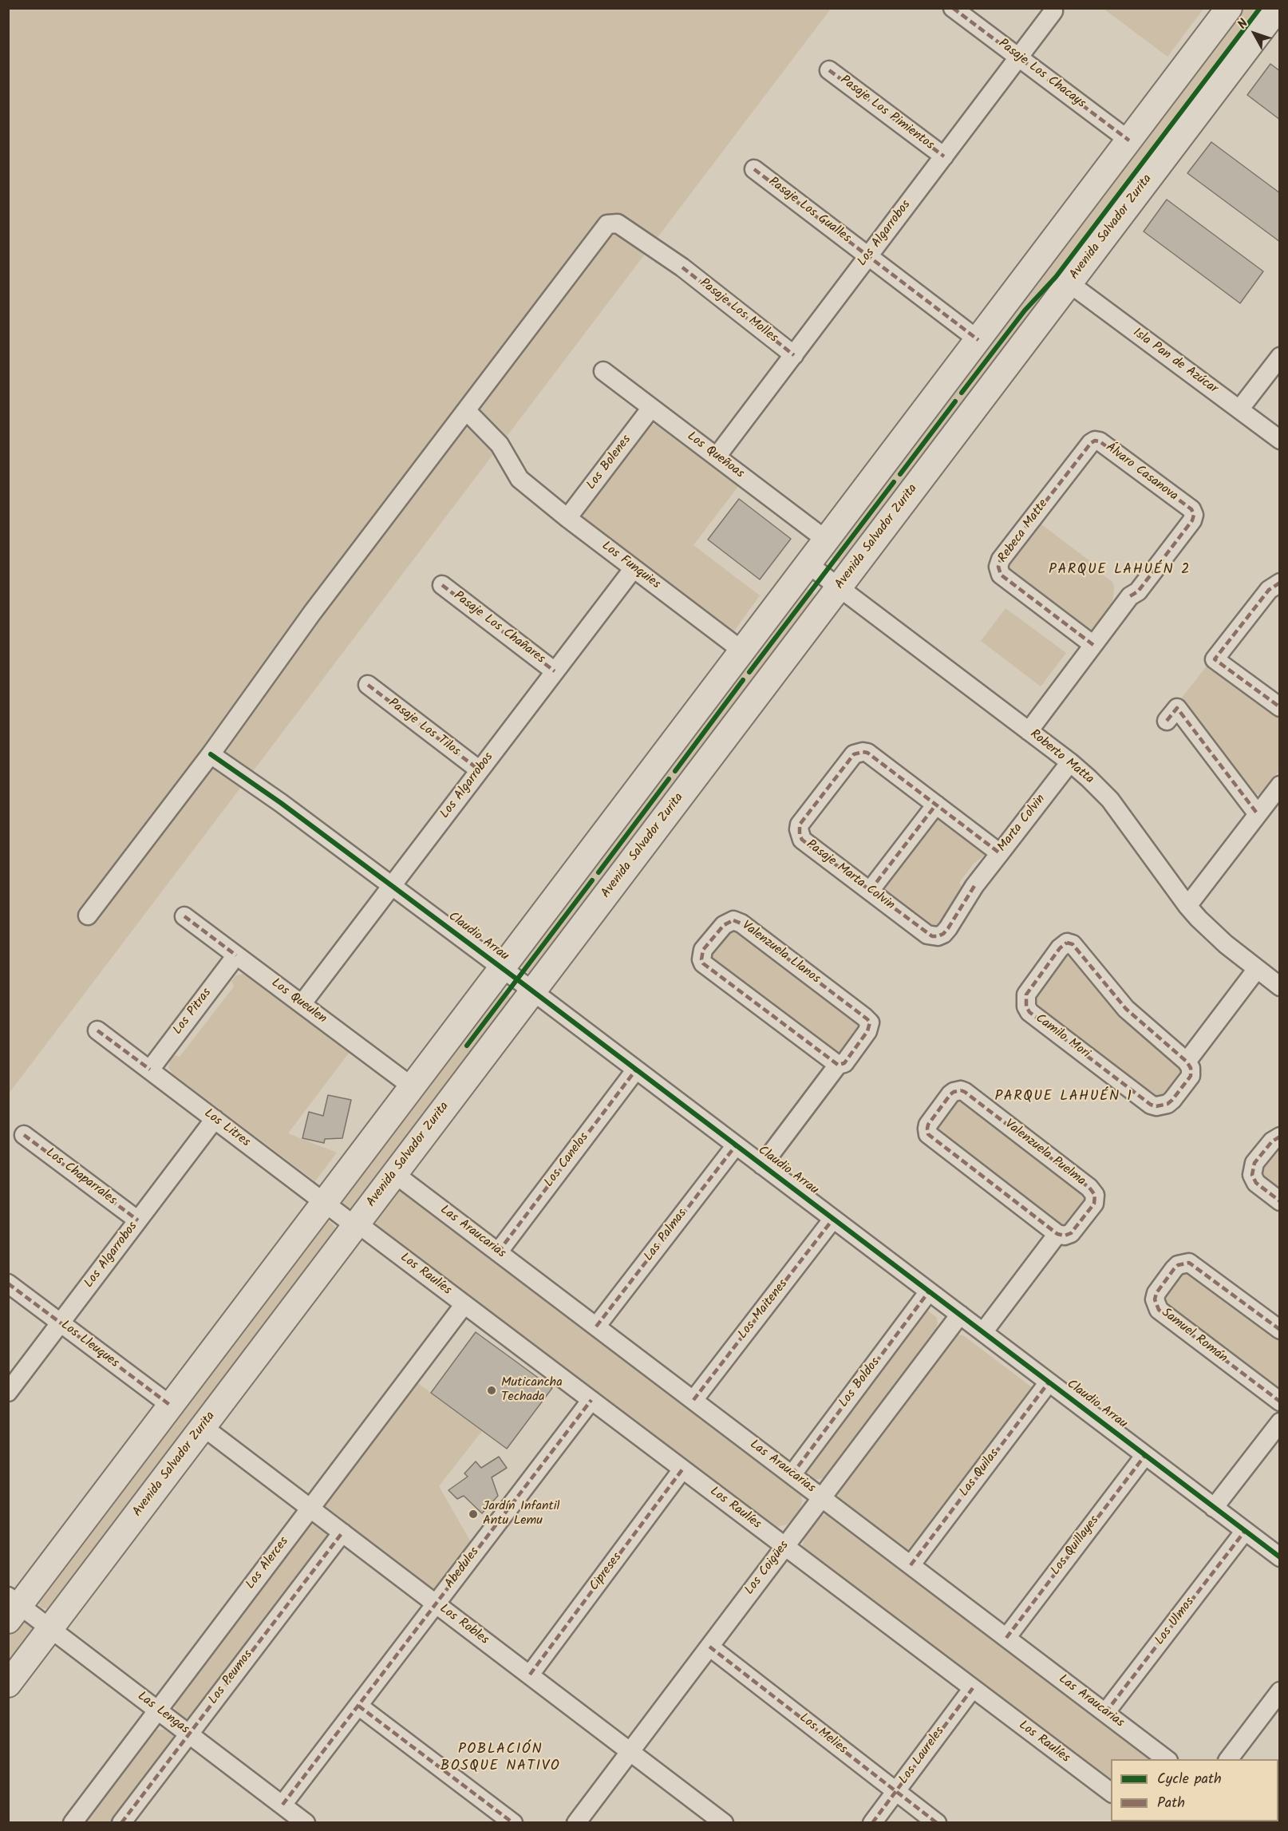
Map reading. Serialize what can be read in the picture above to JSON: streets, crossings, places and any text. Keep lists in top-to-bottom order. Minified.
{"streets":{"main road":["Avenida Salvador Zurita"],"street":["Pasaje Los Chacays","Pasaje Los Pimientos","Pasaje Los Gualles","Los Algarrobos","Pasaje Los Molles","Isla Pan de Azúcar","Los Queñoas","Los Bolenes","Álvaro Casanova","Rebeca Matte","Los Funquies","Pasaje Los Chañares","Pasaje Los Tilos","Roberto Matta","Marta Colvin","Pasaje Marta Colvin","Claudio Arrau","Valenzuela Llanos","Los Queulen","Los Pitras","Camilo Mori","Los Litres","Valenzuela Puelma","Los Canelos","Los Chaparrales","Las Araucarias","Las Palmas","Los Raulíes","Los Maitenes","Samuel Román","Los Lleuques","Los Boldos","Las Quilas","Los Quillayes","Los Alerces","Abedules","Los Coigües","Cipreses","Los Ulmos","Los Robles","Los Peumos","Las Lengas","Los Melies","Los Laureles"]},"crossings":[["Pasaje Los Chacays","Los Algarrobos"],["Pasaje Los Pimientos","Los Algarrobos"],["Pasaje Los Gualles","Los Algarrobos"],["Avenida Salvador Zurita","Isla Pan de Azúcar"],["Avenida Salvador Zurita","Roberto Matta"],["Avenida Salvador Zurita","Claudio Arrau"],["Avenida Salvador Zurita","Los Litres"],["Avenida Salvador Zurita","Las Araucarias"],["Avenida Salvador Zurita","Los Raulíes"],["Avenida Salvador Zurita","Los Robles"],["Avenida Salvador Zurita","Las Lengas"],["Los Algarrobos","Pasaje Los Molles"],["Los Algarrobos","Los Queñoas"],["Los Algarrobos","Los Funquies"],["Los Algarrobos","Pasaje Los Chañares"],["Los Algarrobos","Pasaje Los Tilos"],["Los Algarrobos","Claudio Arrau"],["Los Algarrobos","Los Queulen"],["Los Algarrobos","Los Litres"],["Los Algarrobos","Los Chaparrales"],["Los Algarrobos","Los Lleuques"],["Pasaje Los Molles","Los Funquies"],["Pasaje Los Molles","Claudio Arrau"],["Los Queñoas","Los Bolenes"],["Los Bolenes","Los Funquies"],["Álvaro Casanova","Rebeca Matte"],["Roberto Matta","Marta Colvin"],["Marta Colvin","Pasaje Marta Colvin"],["Claudio Arrau","Valenzuela Llanos"],["Claudio Arrau","Valenzuela Puelma"],["Claudio Arrau","Los Canelos"],["Claudio Arrau","Las Palmas"],["Claudio Arrau","Los Maitenes"],["Claudio Arrau","Los Boldos"],["Claudio Arrau","Las Quilas"],["Claudio Arrau","Los Quillayes"],["Claudio Arrau","Los Coigües"],["Claudio Arrau","Los Ulmos"],["Los Queulen","Los Pitras"],["Los Pitras","Los Litres"],["Los Litres","Los Raulíes"],["Los Canelos","Las Araucarias"],["Las Araucarias","Las Palmas"],["Las Araucarias","Los Maitenes"],["Las Araucarias","Los Boldos"],["Las Araucarias","Las Quilas"],["Las Araucarias","Los Quillayes"],["Las Araucarias","Los Coigües"],["Las Araucarias","Los Ulmos"],["Los Raulíes","Los Alerces"],["Los Raulíes","Abedules"],["Los Raulíes","Los Coigües"],["Los Raulíes","Cipreses"],["Los Raulíes","Los Laureles"],["Los Alerces","Los Robles"],["Los Alerces","Las Lengas"],["Abedules","Los Robles"],["Abedules","Las Lengas"],["Los Coigües","Los Robles"],["Los Coigües","Los Melies"],["Cipreses","Los Robles"],["Los Robles","Los Peumos"],["Los Peumos","Las Lengas"],["Los Melies","Los Laureles"]],"districts":["PARQUE LAHUÉN 2","PARQUE LAHUÉN 1","POBLACIÓN BOSQUE NATIVO"],"places":["Muticancha Techada","Jardín Infantil Antu Lemu"],"legend":["Cycle path","Path"],"north":"top left"}
